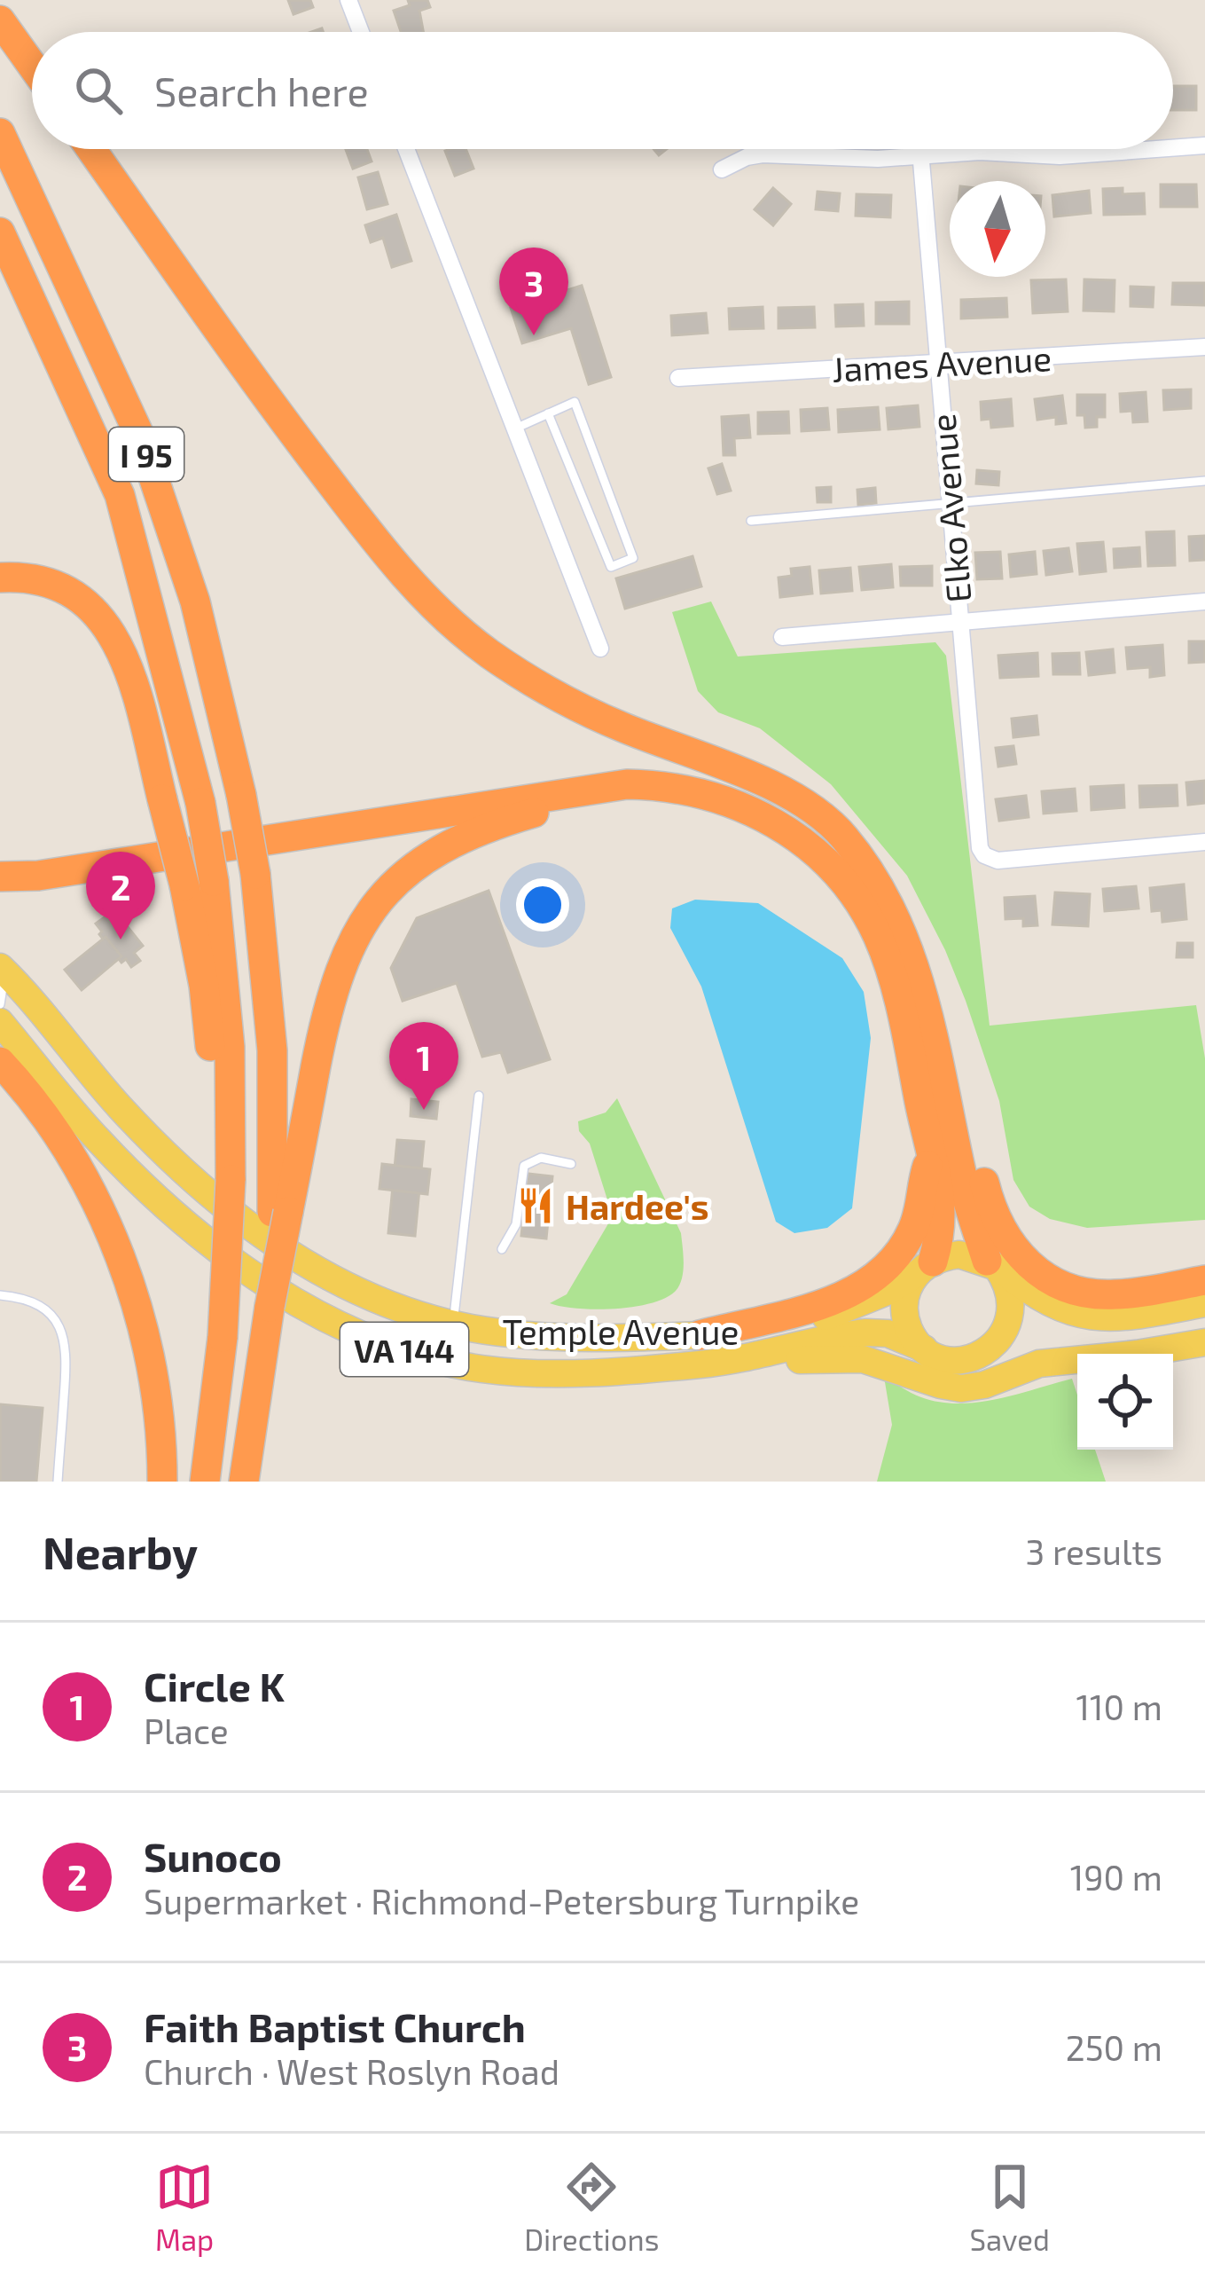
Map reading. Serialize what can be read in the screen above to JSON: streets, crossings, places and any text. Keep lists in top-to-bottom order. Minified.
{"streets":{"highway":["I 95"],"main road":["Temple Avenue","VA 144"],"street":["James Avenue","Elko Avenue"]},"crossings":[["James Avenue","Elko Avenue"],["Temple Avenue","VA 144"]],"places":{"restaurant":["Hardee's"]},"north":"bottom","page":{"search":"Search here","pins":["3","2","1"],"heading":["Nearby","3 results"],"list":[{"mark":"1","name":"Circle K","note":"Place","value":"110 m"},{"mark":"2","name":"Sunoco","note":"Supermarket · Richmond-Petersburg Turnpike","value":"190 m"},{"mark":"3","name":"Faith Baptist Church","note":"Church · West Roslyn Road","value":"250 m"}],"nav":["Map","Directions","Saved"]}}
